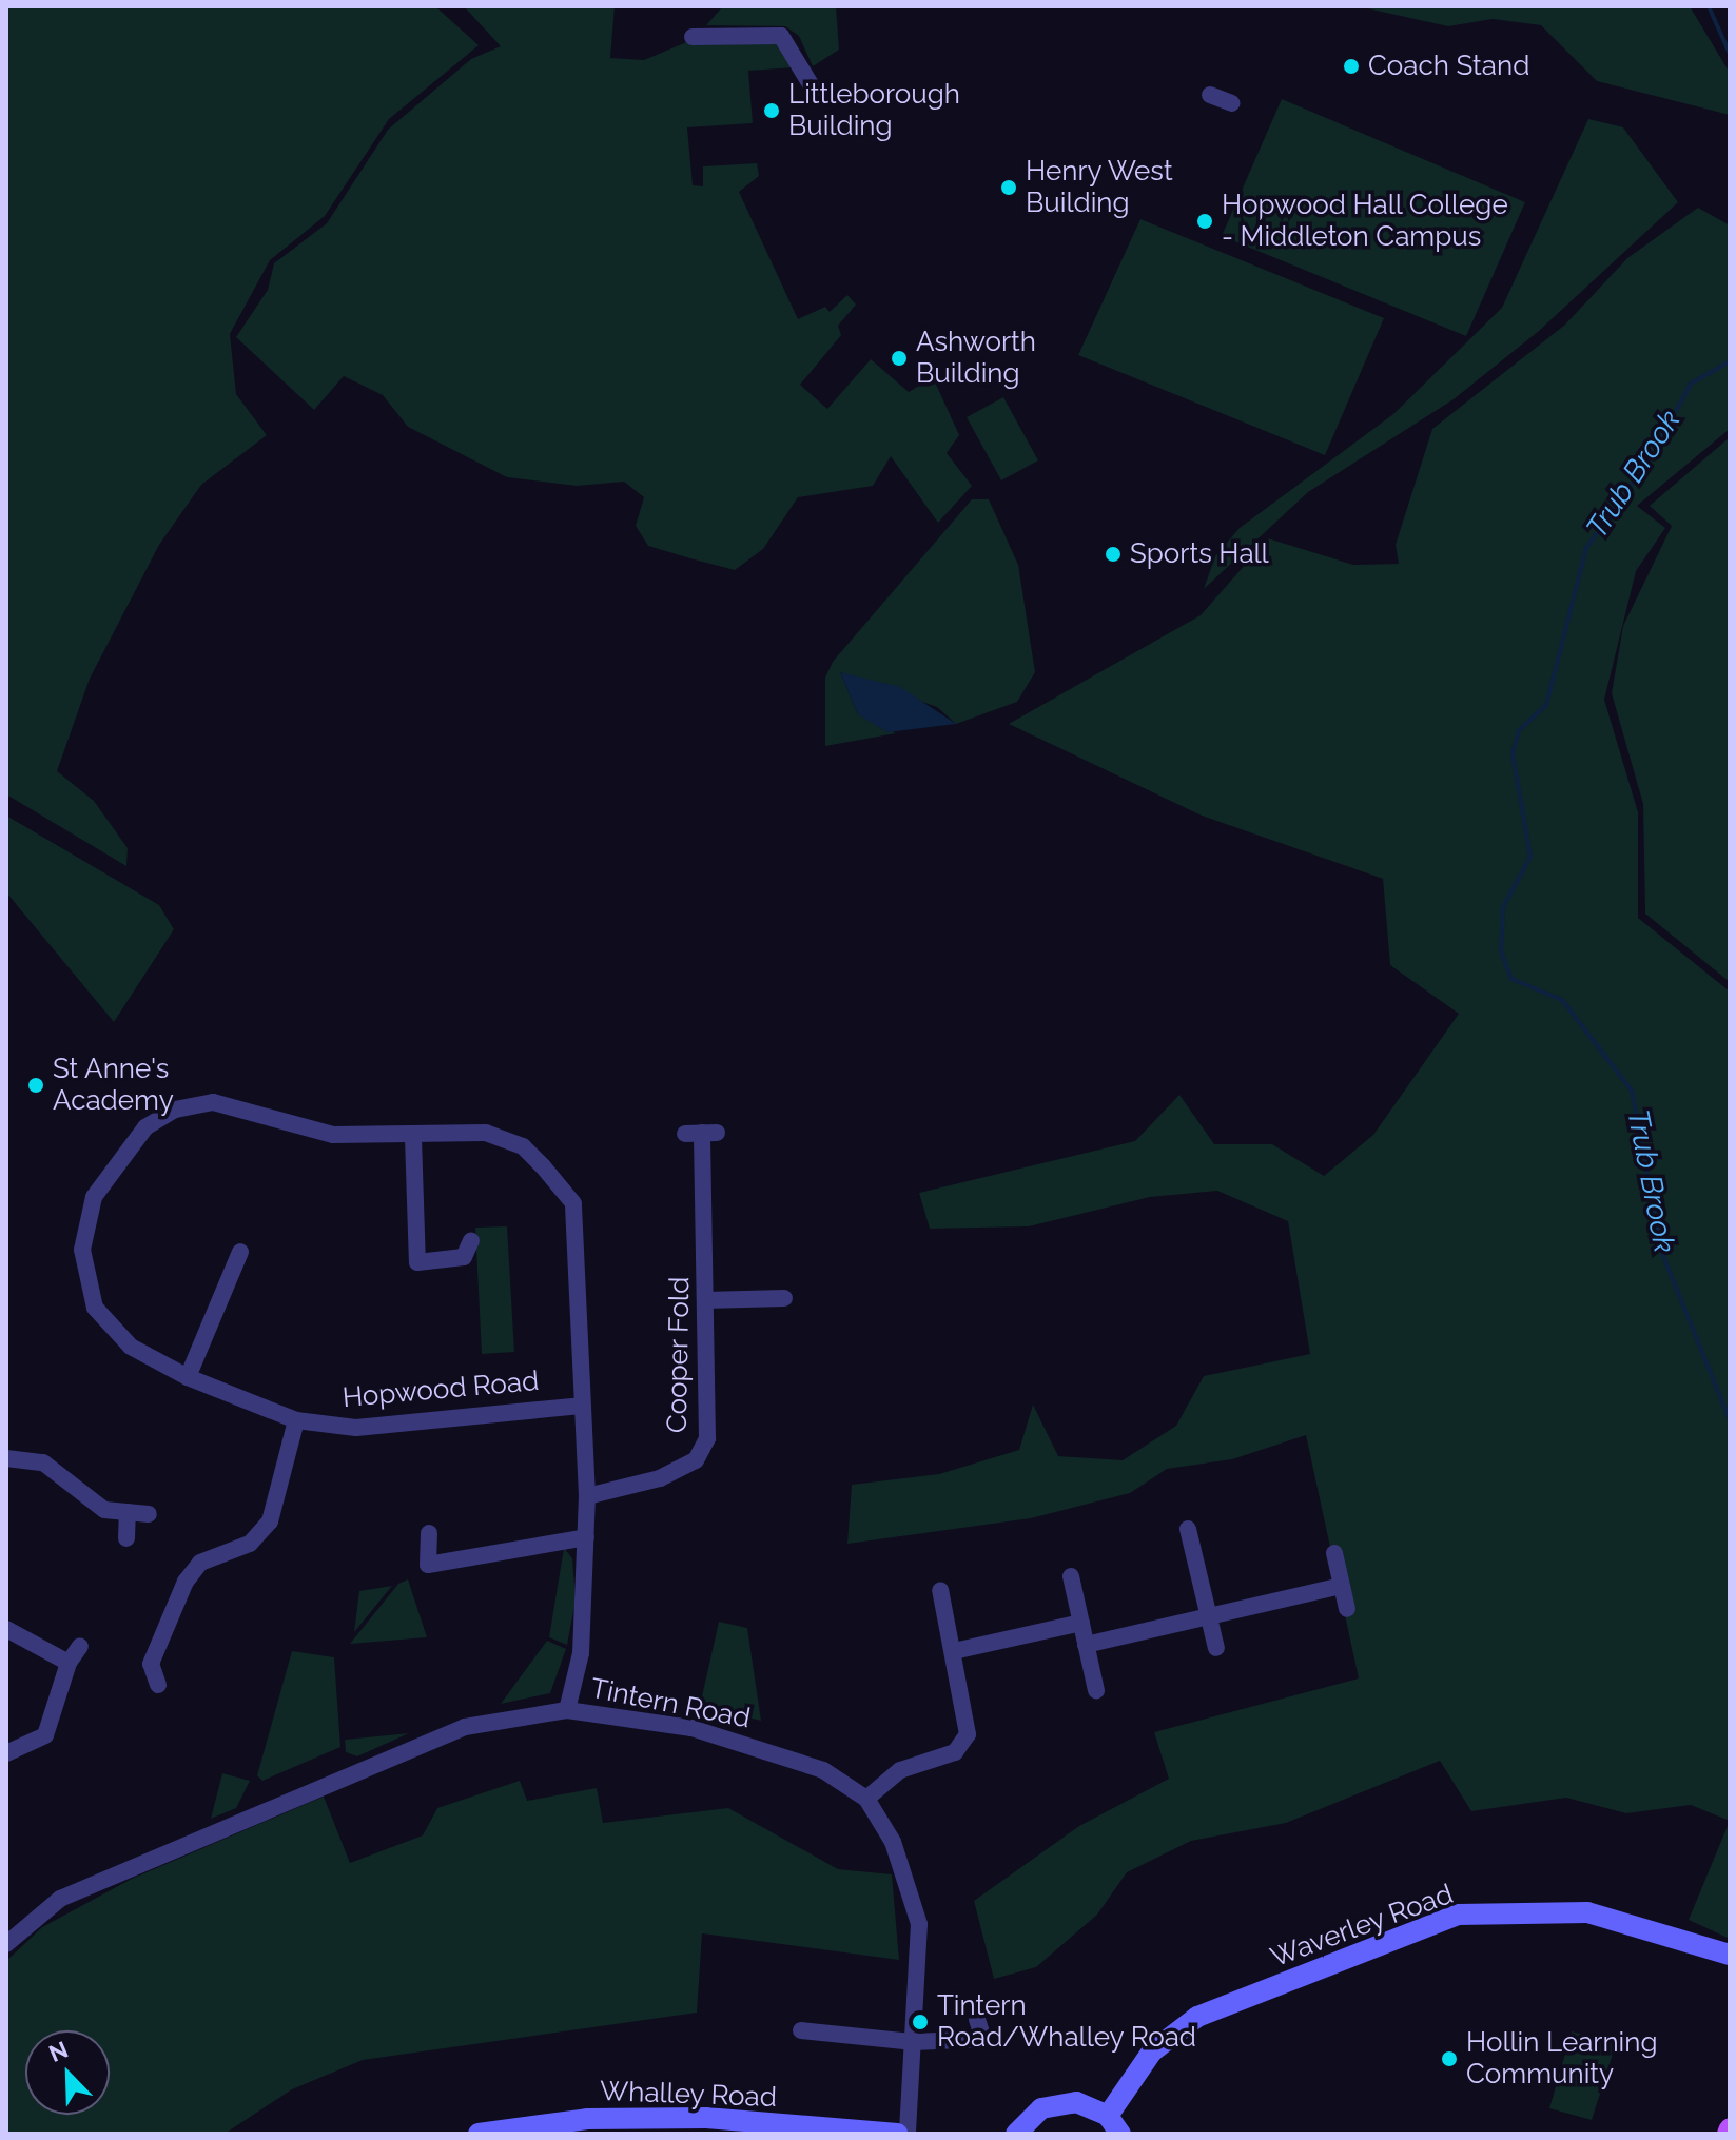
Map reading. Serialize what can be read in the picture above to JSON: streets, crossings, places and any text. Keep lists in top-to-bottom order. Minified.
{"streets":{"street":["Cooper Fold","Hopwood Road","Tintern Road","Waverley Road","Whalley Road"]},"crossings":[["Cooper Fold","Hopwood Road"],["Hopwood Road","Tintern Road"]],"water":["Trub Brook"],"places":["Coach Stand","Littleborough Building","Henry West Building","Hopwood Hall College - Middleton Campus","Ashworth Building","Sports Hall","St Anne's Academy","Tintern Road/Whalley Road","Hollin Learning Community"],"north":"top left"}
